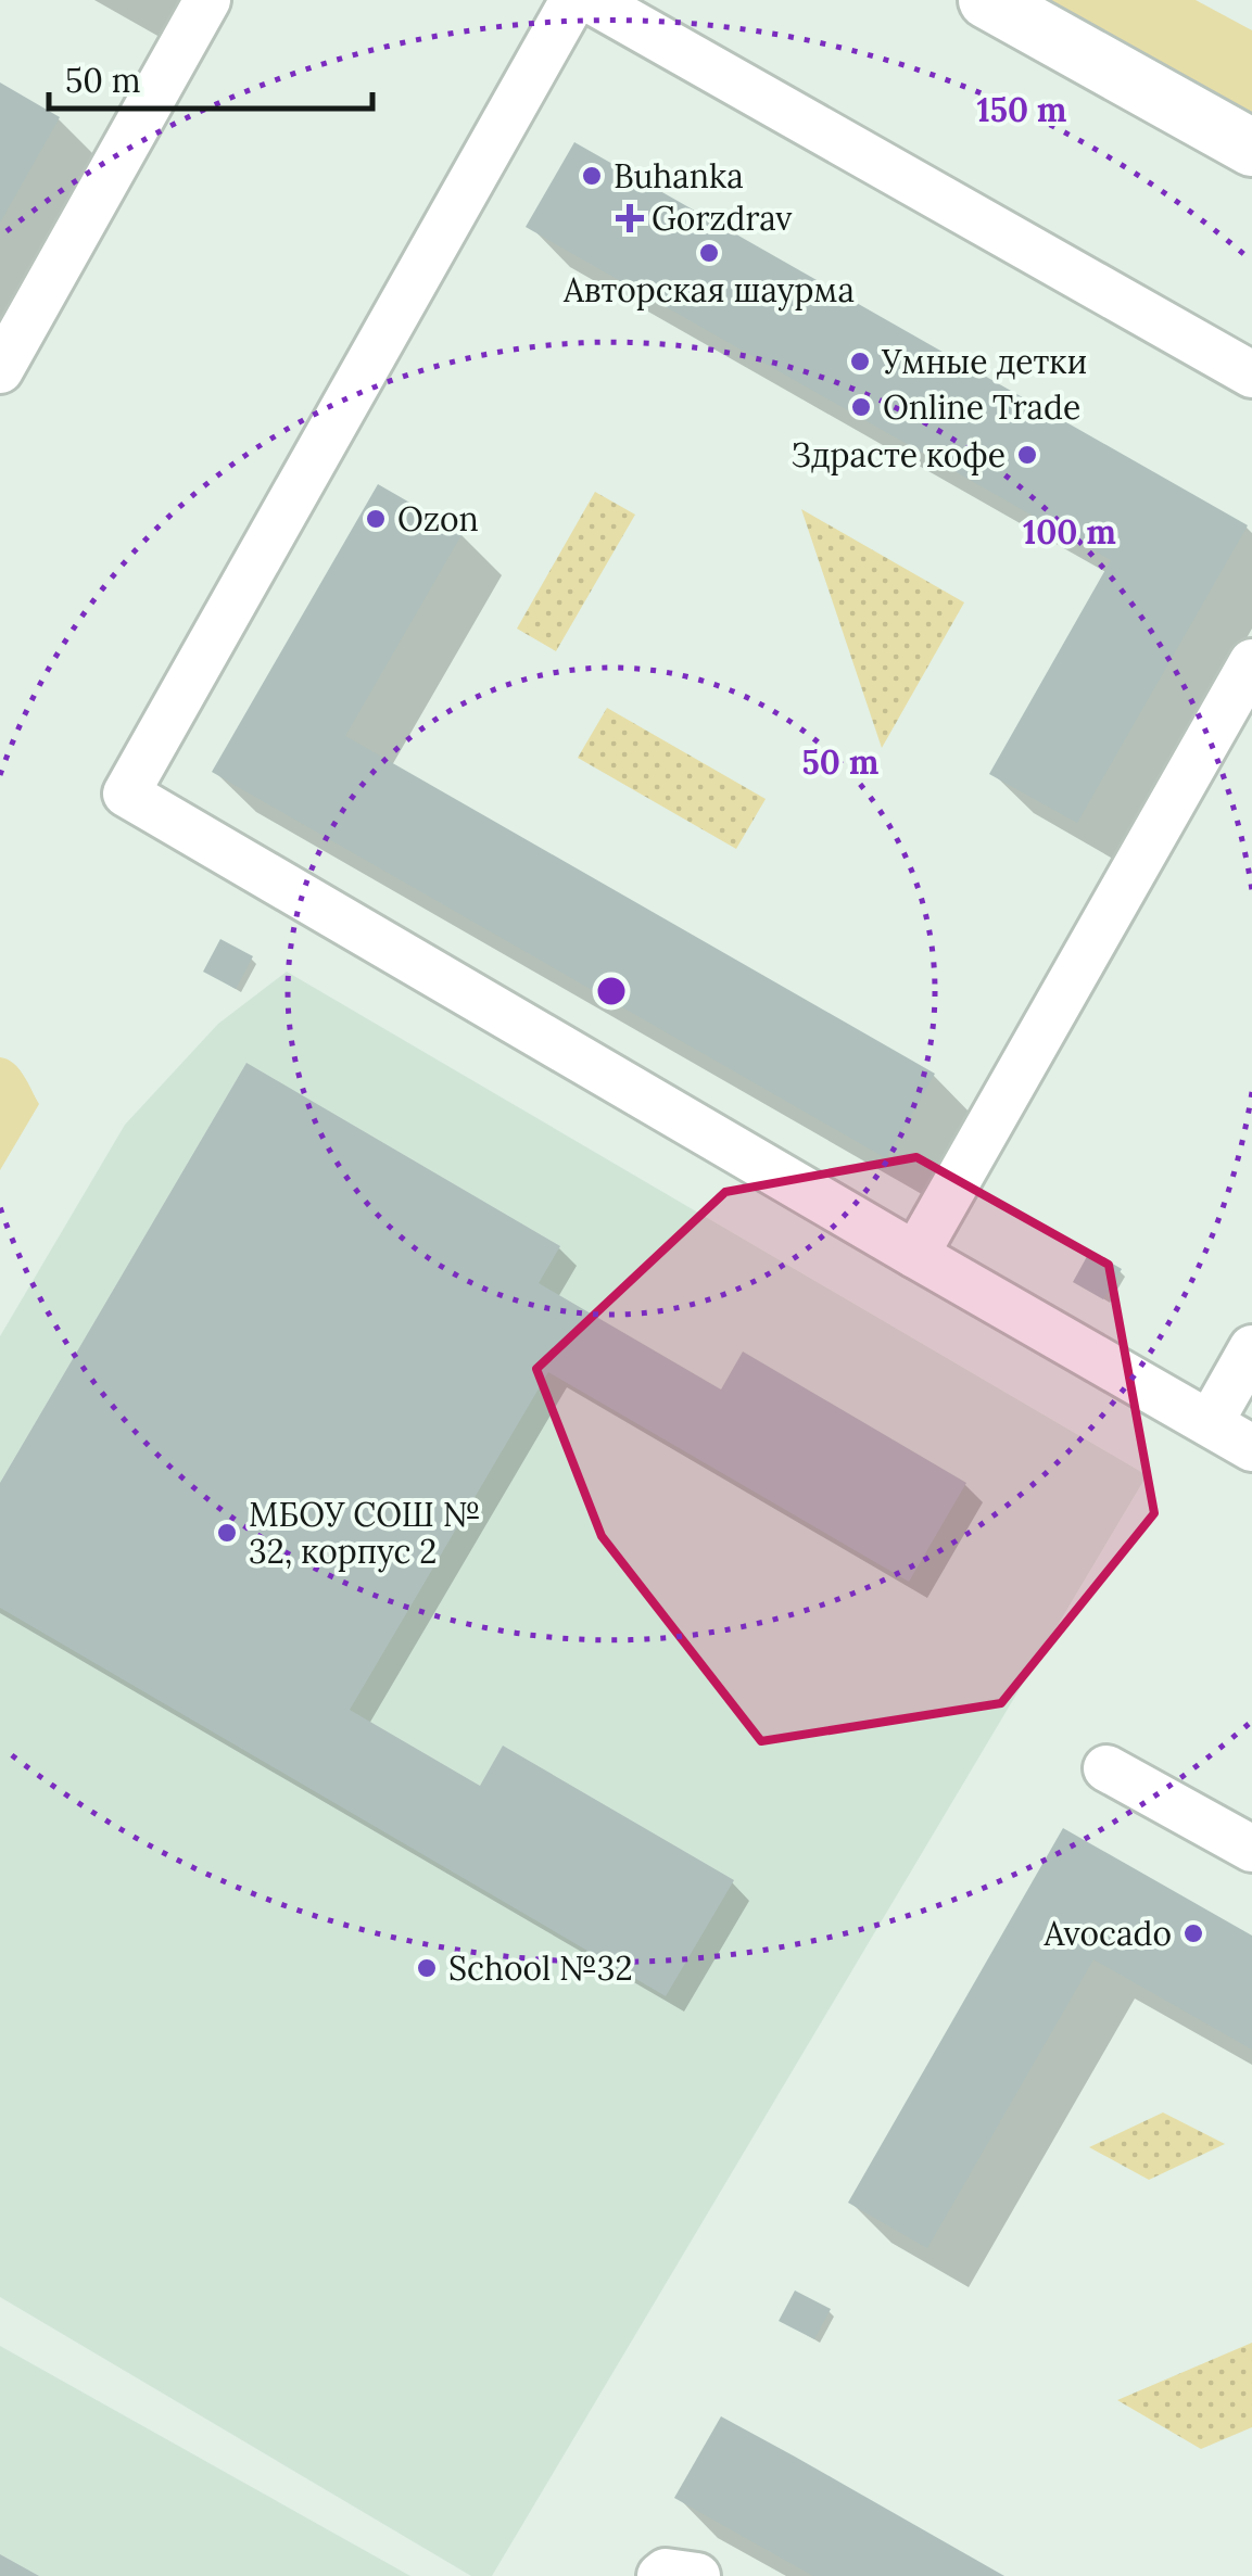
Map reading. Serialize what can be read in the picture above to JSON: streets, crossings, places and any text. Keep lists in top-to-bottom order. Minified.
{"places":{"other":["Buhanka","Авторская шаурма","Умные детки","Online Trade","Здрасте кофе","Ozon","МБОУ СОШ № 32, корпус 2","Avocado","School №32"],"health":["Gorzdrav"]},"scale_bar":"50 m","rings":["150 m","100 m","50 m"]}
